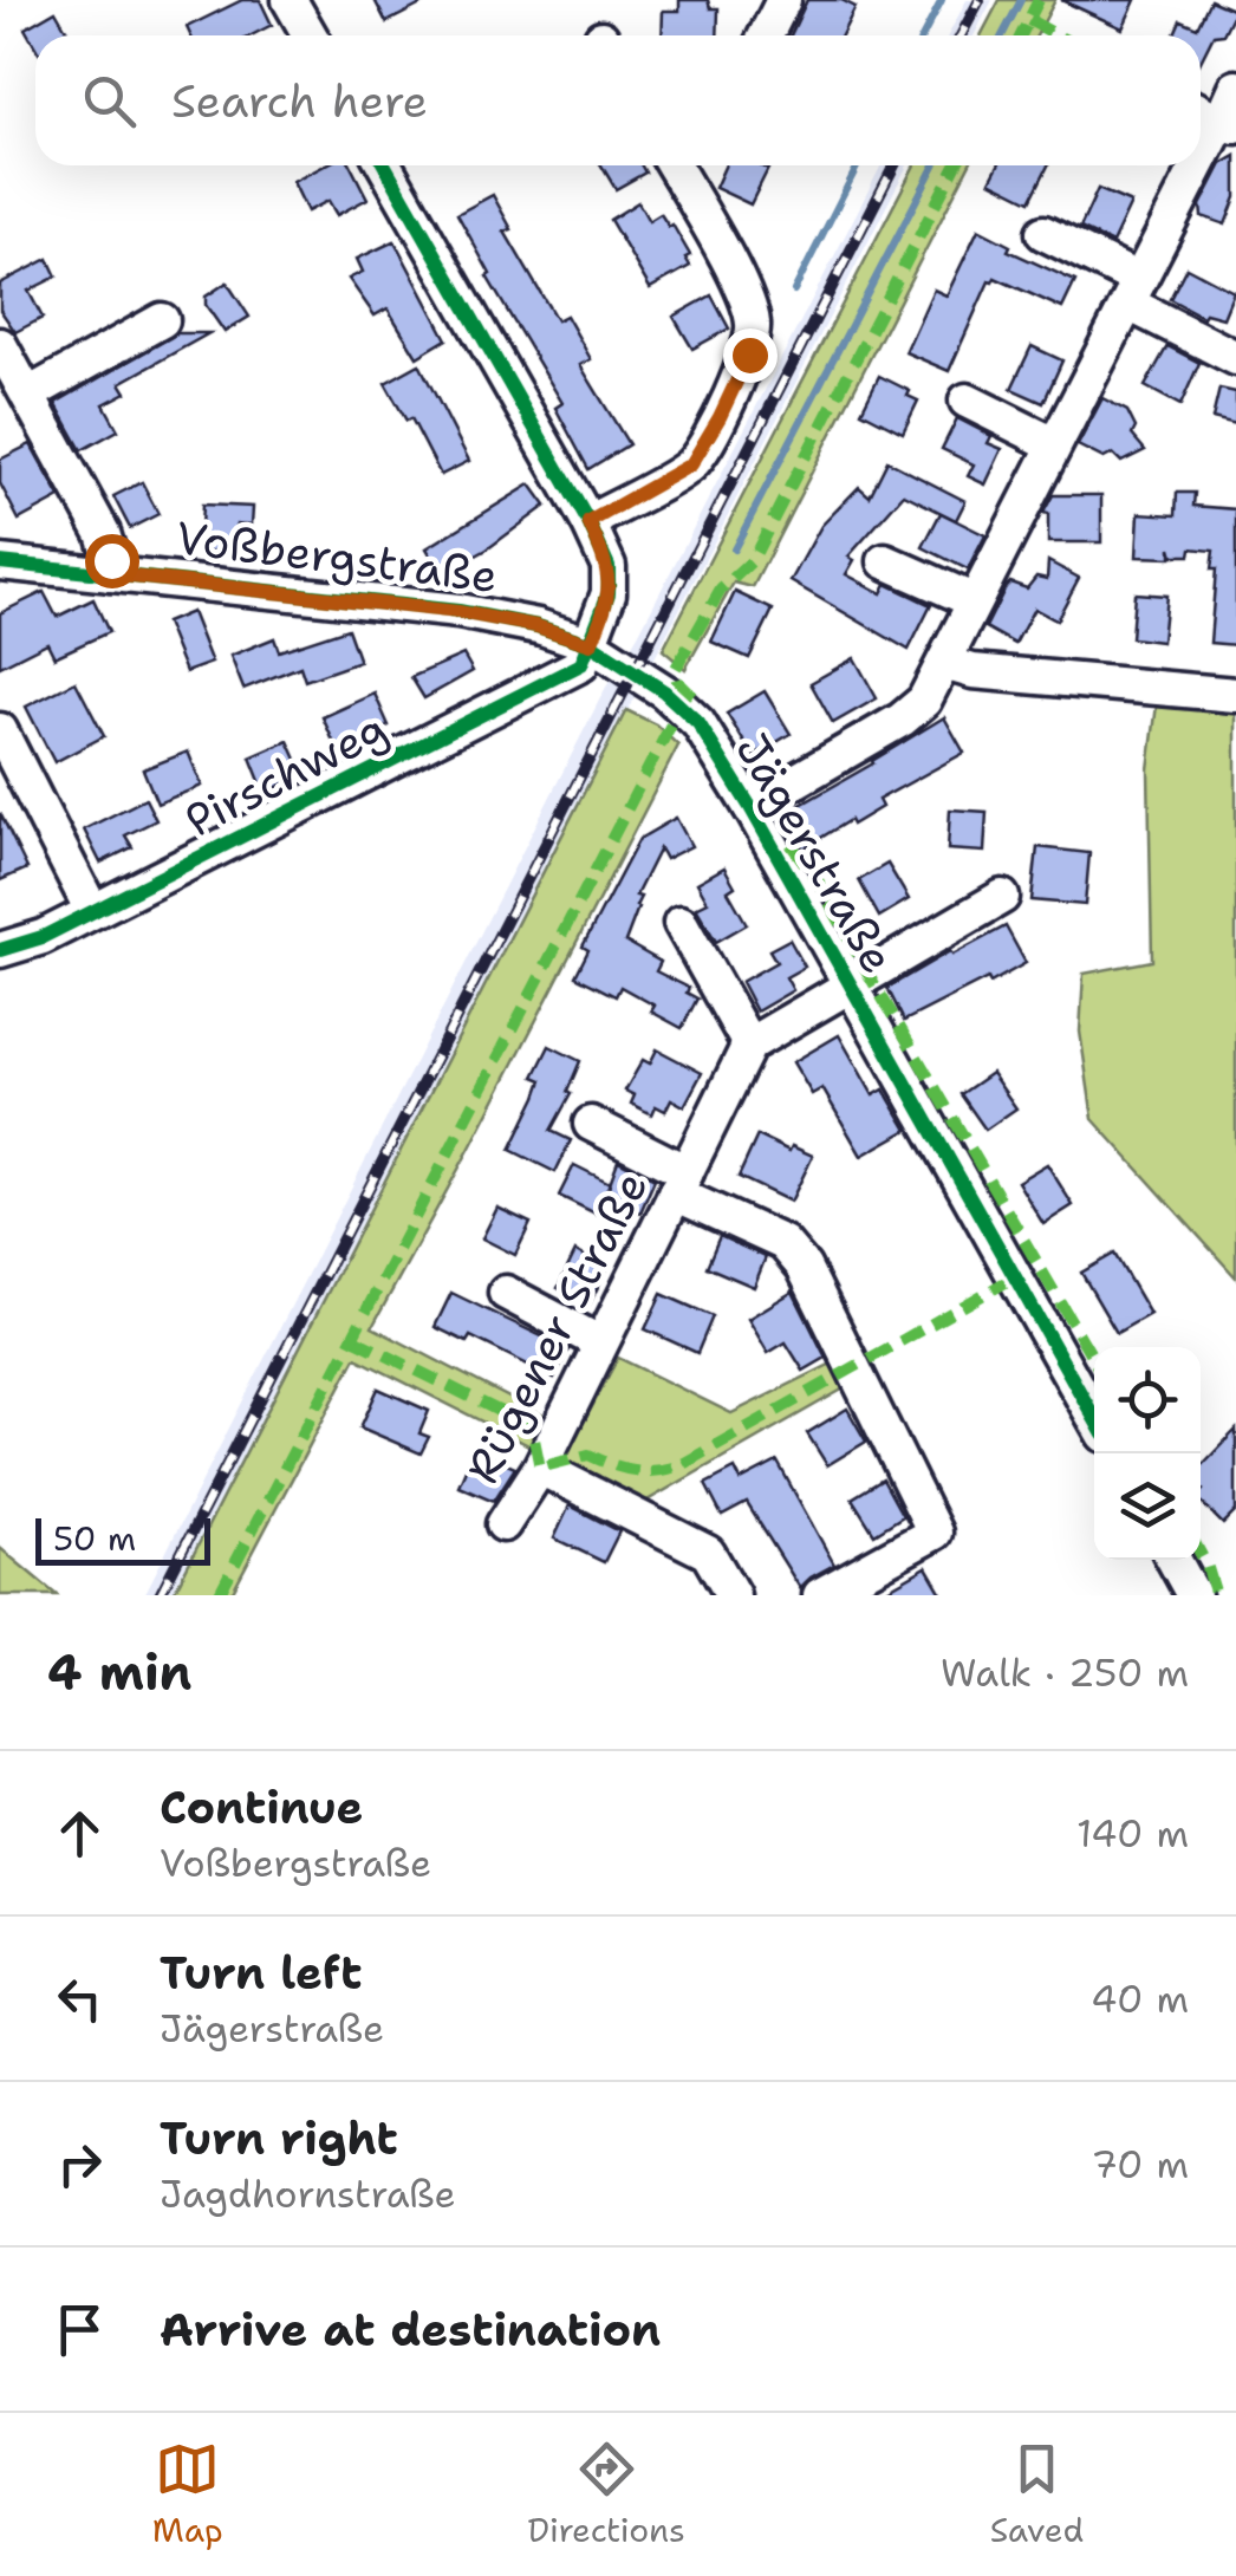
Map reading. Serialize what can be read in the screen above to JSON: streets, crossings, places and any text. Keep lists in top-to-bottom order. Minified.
{"streets":{"street":["Voßbergstraße","Pirschweg","Jägerstraße","Rügener Straße"]},"crossings":[["Voßbergstraße","Pirschweg"],["Voßbergstraße","Jägerstraße"],["Pirschweg","Jägerstraße"]],"scale_bar":"50 m","page":{"search":"Search here","scale":"50 m","heading":["4 min","Walk · 250 m"],"list":[["Continue","Voßbergstraße","140 m"],["Turn left","Jägerstraße","40 m"],["Turn right","Jagdhornstraße","70 m"],"Arrive at destination"],"nav":["Map","Directions","Saved"]}}
